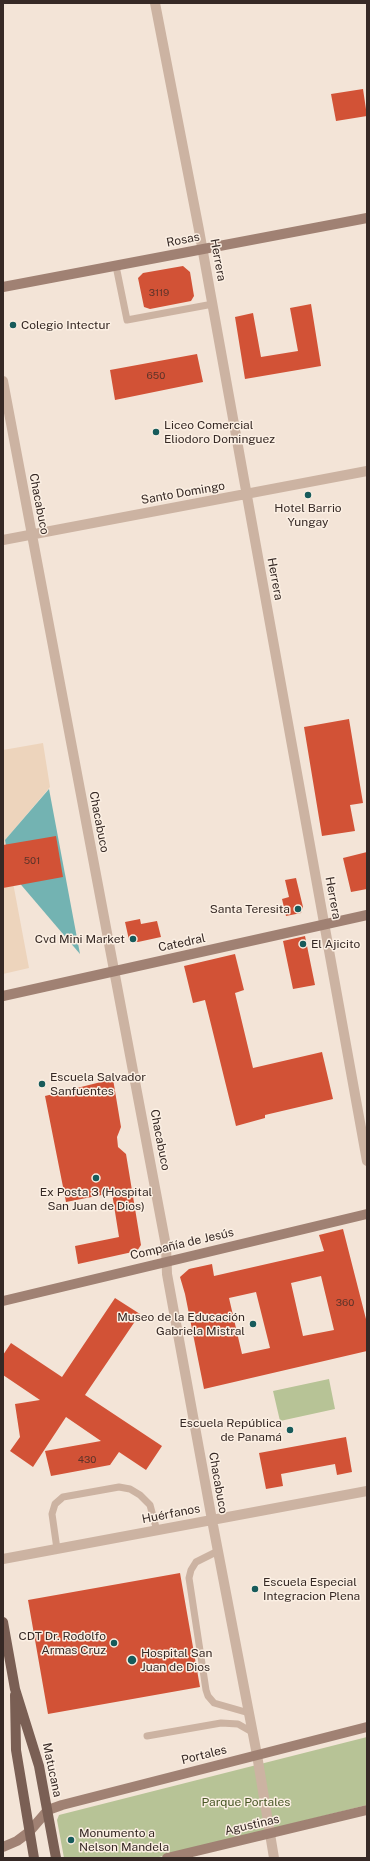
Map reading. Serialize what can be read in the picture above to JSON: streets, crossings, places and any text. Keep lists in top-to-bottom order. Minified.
{"streets":{"main road":["Matucana"],"street":["Rosas","Herrera","Santo Domingo","Chacabuco","Catedral","Compañía de Jesús","Huérfanos","Portales","Agustinas"]},"crossings":[["Rosas","Herrera"],["Herrera","Santo Domingo"],["Herrera","Catedral"],["Santo Domingo","Chacabuco"],["Chacabuco","Catedral"],["Chacabuco","Compañía de Jesús"],["Chacabuco","Huérfanos"],["Chacabuco","Portales"],["Chacabuco","Agustinas"],["Portales","Matucana"]],"parks":["Parque Portales"],"places":["Colegio Intectur","Liceo Comercial Eliodoro Dominguez","Hotel Barrio Yungay","Santa Teresita","Cvd Mini Market","El Ajicito","Escuela Salvador Sanfuentes","Ex Posta 3 (Hospital San Juan de Dios)","Museo de la Educación Gabriela Mistral","Escuela República de Panamá","Escuela Especial Integracion Plena","CDT Dr. Rodolfo Armas Cruz","Hospital San Juan de Dios","Monumento a Nelson Mandela"],"house_numbers":["3119","650","501","360","430"]}
